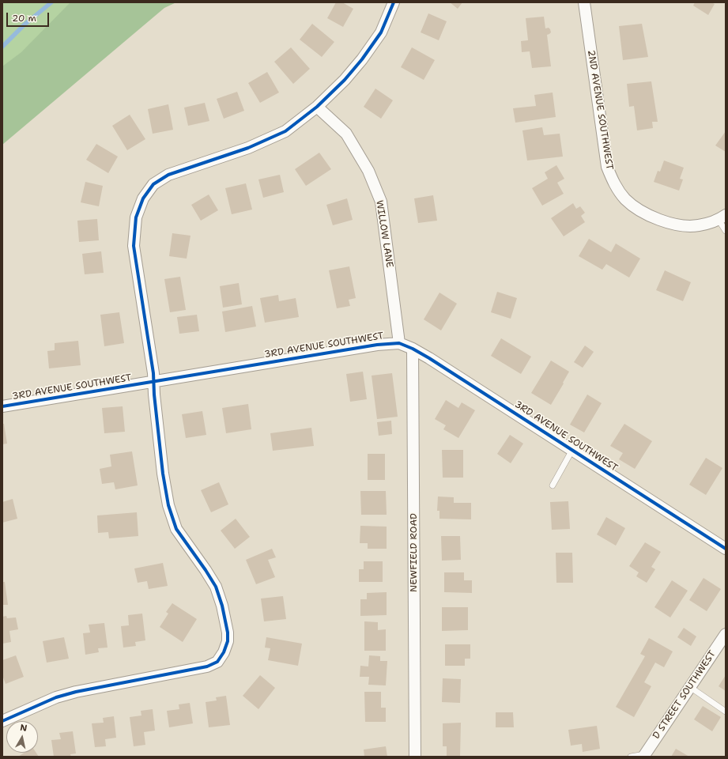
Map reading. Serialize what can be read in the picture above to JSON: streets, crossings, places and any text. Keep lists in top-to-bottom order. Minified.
{"streets":{"street":["2ND AVENUE SOUTHWEST","WILLOW LANE","3RD AVENUE SOUTHWEST","NEWFIELD ROAD","D STREET SOUTHWEST"]},"crossings":[["WILLOW LANE","3RD AVENUE SOUTHWEST"],["3RD AVENUE SOUTHWEST","NEWFIELD ROAD"]],"scale_bar":"20 m","north":"top"}
